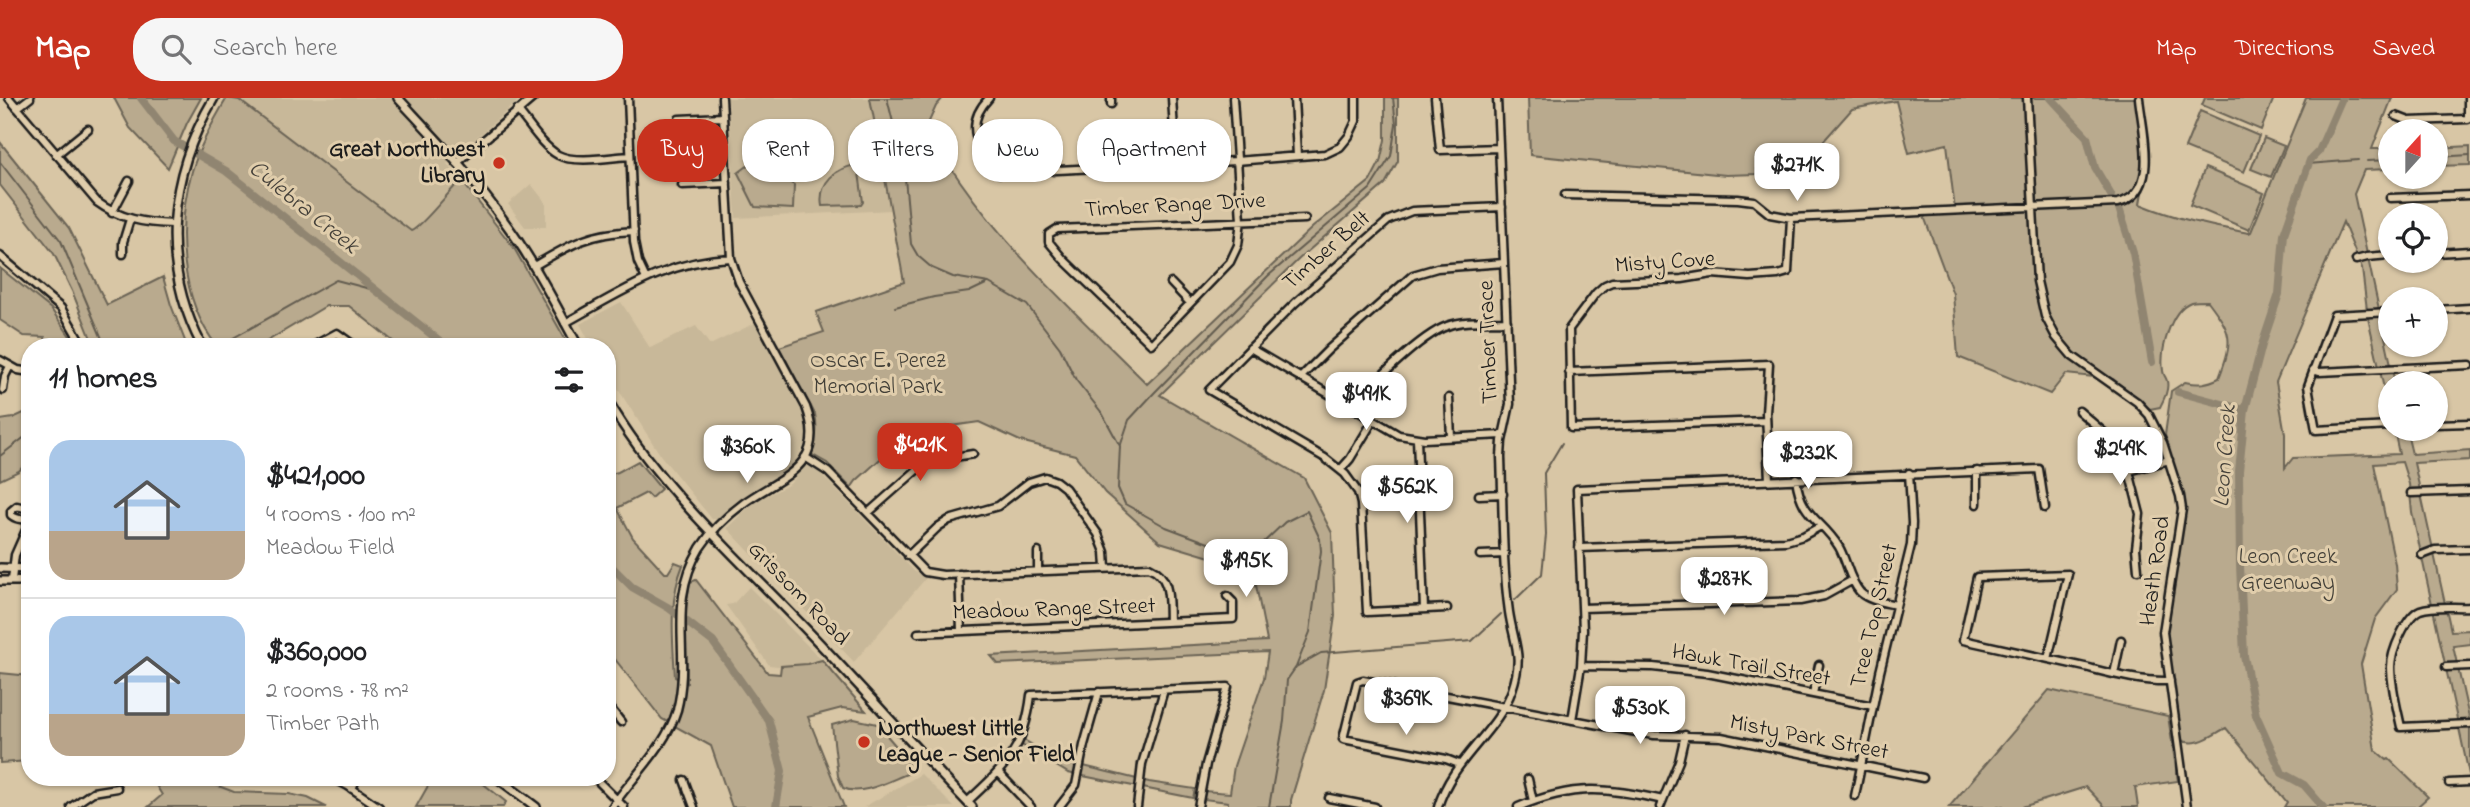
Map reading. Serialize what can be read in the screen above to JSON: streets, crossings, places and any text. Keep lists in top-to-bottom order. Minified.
{"streets":{"main road":["Grissom Road"],"street":["Timber Range Drive","Timber Belt","Misty Cove","Timber Trace","Heath Road","Meadow Range Street","Tree Top Street","Hawk Trail Street","Misty Park Street"]},"crossings":[["Timber Belt","Timber Trace"],["Timber Trace","Misty Park Street"],["Tree Top Street","Hawk Trail Street"],["Tree Top Street","Misty Park Street"]],"water":["Culebra Creek","Leon Creek"],"parks":["Oscar E. Perez Memorial Park","Leon Creek Greenway"],"places":["Great Northwest Library","Northwest Little League - Senior Field"],"north":"top","page":{"header":"Map","search":"Search here","nav":["Map","Directions","Saved"],"map_buttons":["+","−"],"chip":["Buy","Rent","Filters","New","Apartment"],"price":["$271K","$491K","$421K","$360K","$249K","$232K","$562K","$195K","$287K","$369K","$530K"],"heading":"11 homes","list":[{"name":"$421,000","note":"4 rooms · 100 m² · Meadow Field"},{"name":"$360,000","note":"2 rooms · 78 m² · Timber Path"}]}}
